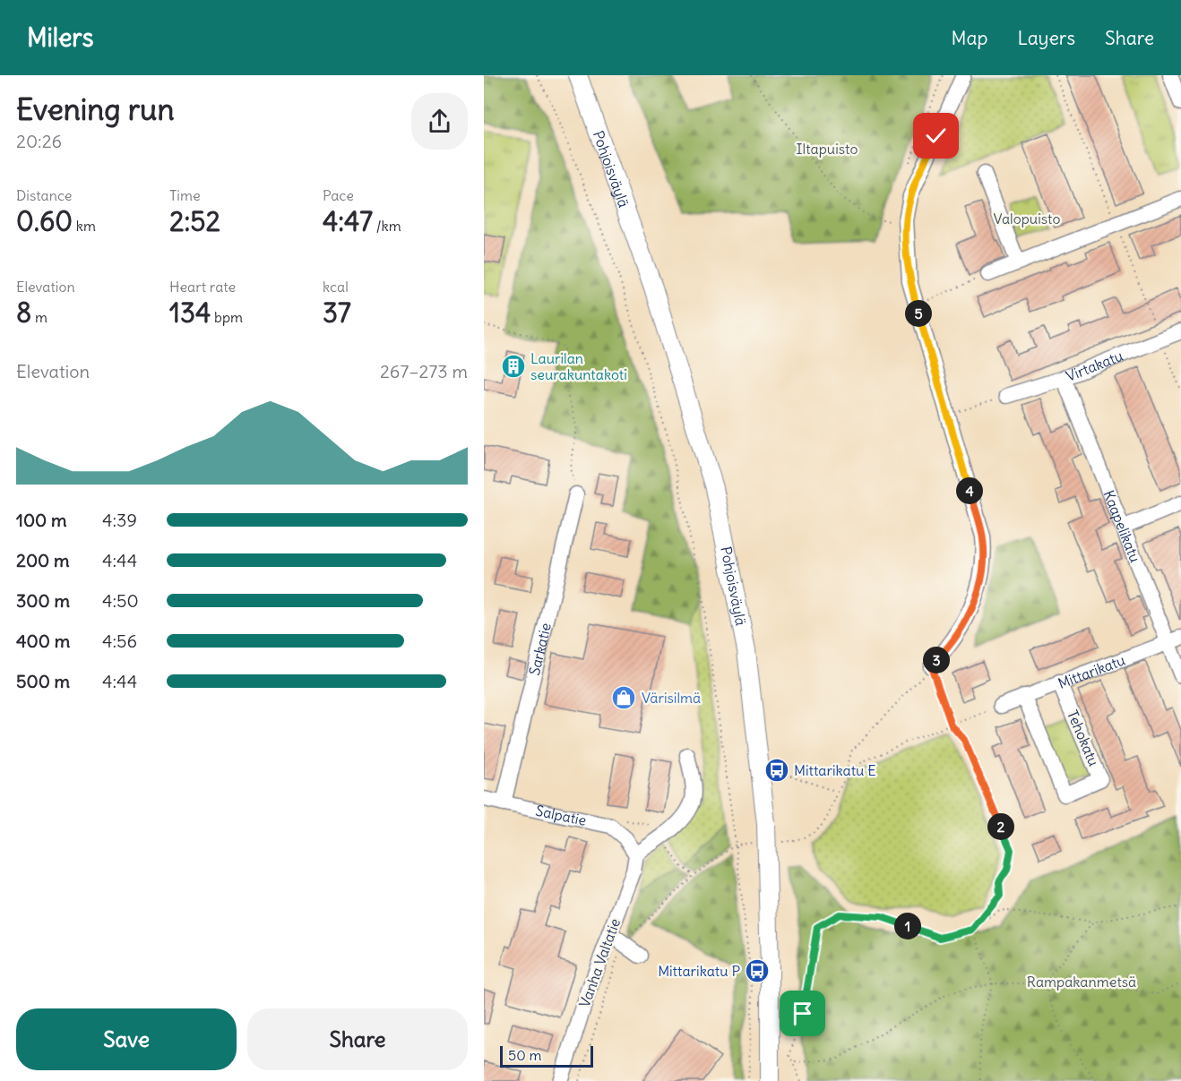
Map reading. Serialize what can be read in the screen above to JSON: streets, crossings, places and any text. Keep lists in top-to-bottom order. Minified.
{"streets":{"main road":["Pohjoisväylä"],"street":["Virtakatu","Kaapelikatu","Sarkatie","Mittarikatu","Tehokatu","Salpatie","Vanha Valtatie"]},"crossings":[["Virtakatu","Kaapelikatu"],["Kaapelikatu","Mittarikatu"],["Sarkatie","Salpatie"],["Mittarikatu","Tehokatu"],["Salpatie","Vanha Valtatie"]],"parks":["Iltapuisto","Valopuisto","Rampakanmetsä"],"places":{"building":["Laurilan seurakuntakoti"],"shop":["Värisilmä"],"bus stop":["Mittarikatu E","Mittarikatu P"]},"scale_bar":"50 m","page":{"header":"Milers","nav":["Map","Layers","Share"],"heading":["Evening run","20:26"],"stats":[["Distance","0.60 km"],["Time","2:52"],["Pace","4:47 /km"],["Elevation","8 m"],["Heart rate","134 bpm"],["kcal","37"]],"pins":["5","4","3","2","1"],"chart":["Elevation","267–273 m"],"list":[{"name":"100 m","note":"4:39"},{"name":"200 m","note":"4:44"},{"name":"300 m","note":"4:50"},{"name":"400 m","note":"4:56"},{"name":"500 m","note":"4:44"}],"buttons":["Save","Share"],"scale":"50 m"}}
